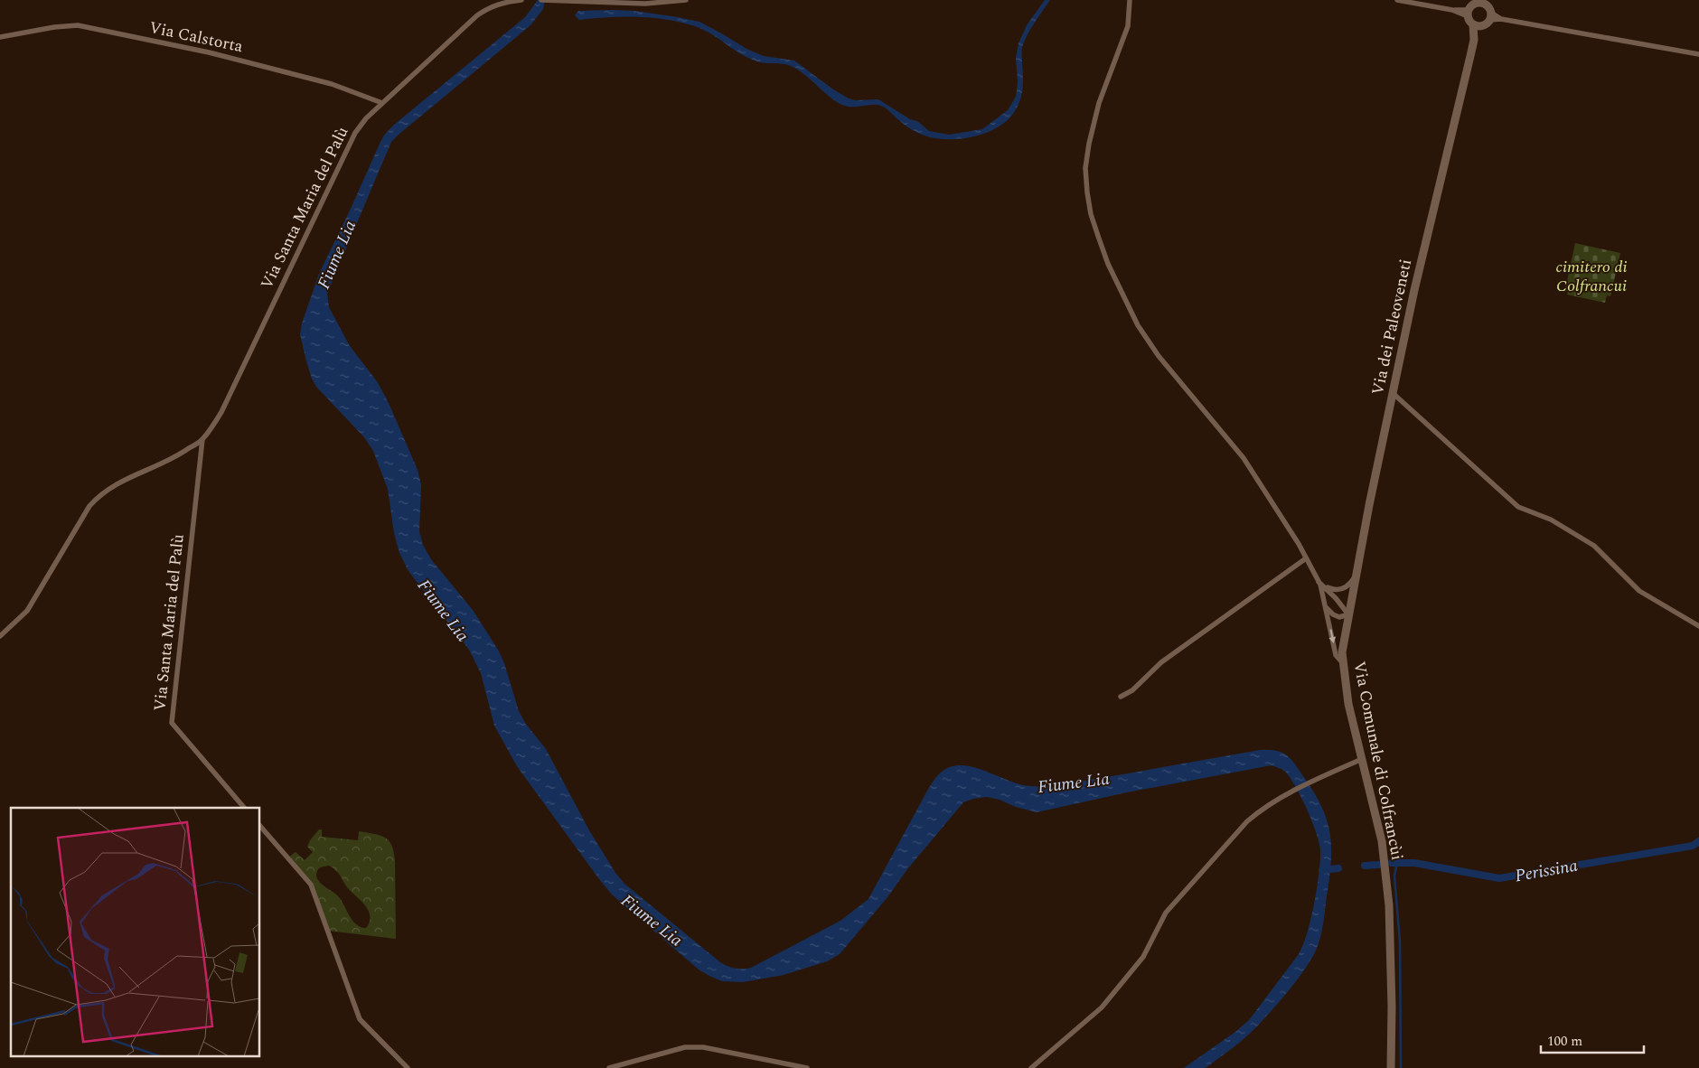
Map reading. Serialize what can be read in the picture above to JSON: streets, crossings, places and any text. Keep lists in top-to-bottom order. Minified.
{"streets":{"main road":["Via dei Paleoveneti","Via Comunale di Colfrancùi"],"street":["Via Calstorta","Via Santa Maria del Palù"]},"crossings":[["Via Calstorta","Via Santa Maria del Palù"],["Via dei Paleoveneti","Via Comunale di Colfrancùi"]],"water":["Fiume Lia","Perissina"],"parks":["cimitero di Colfrancui"],"scale_bar":"100 m"}
